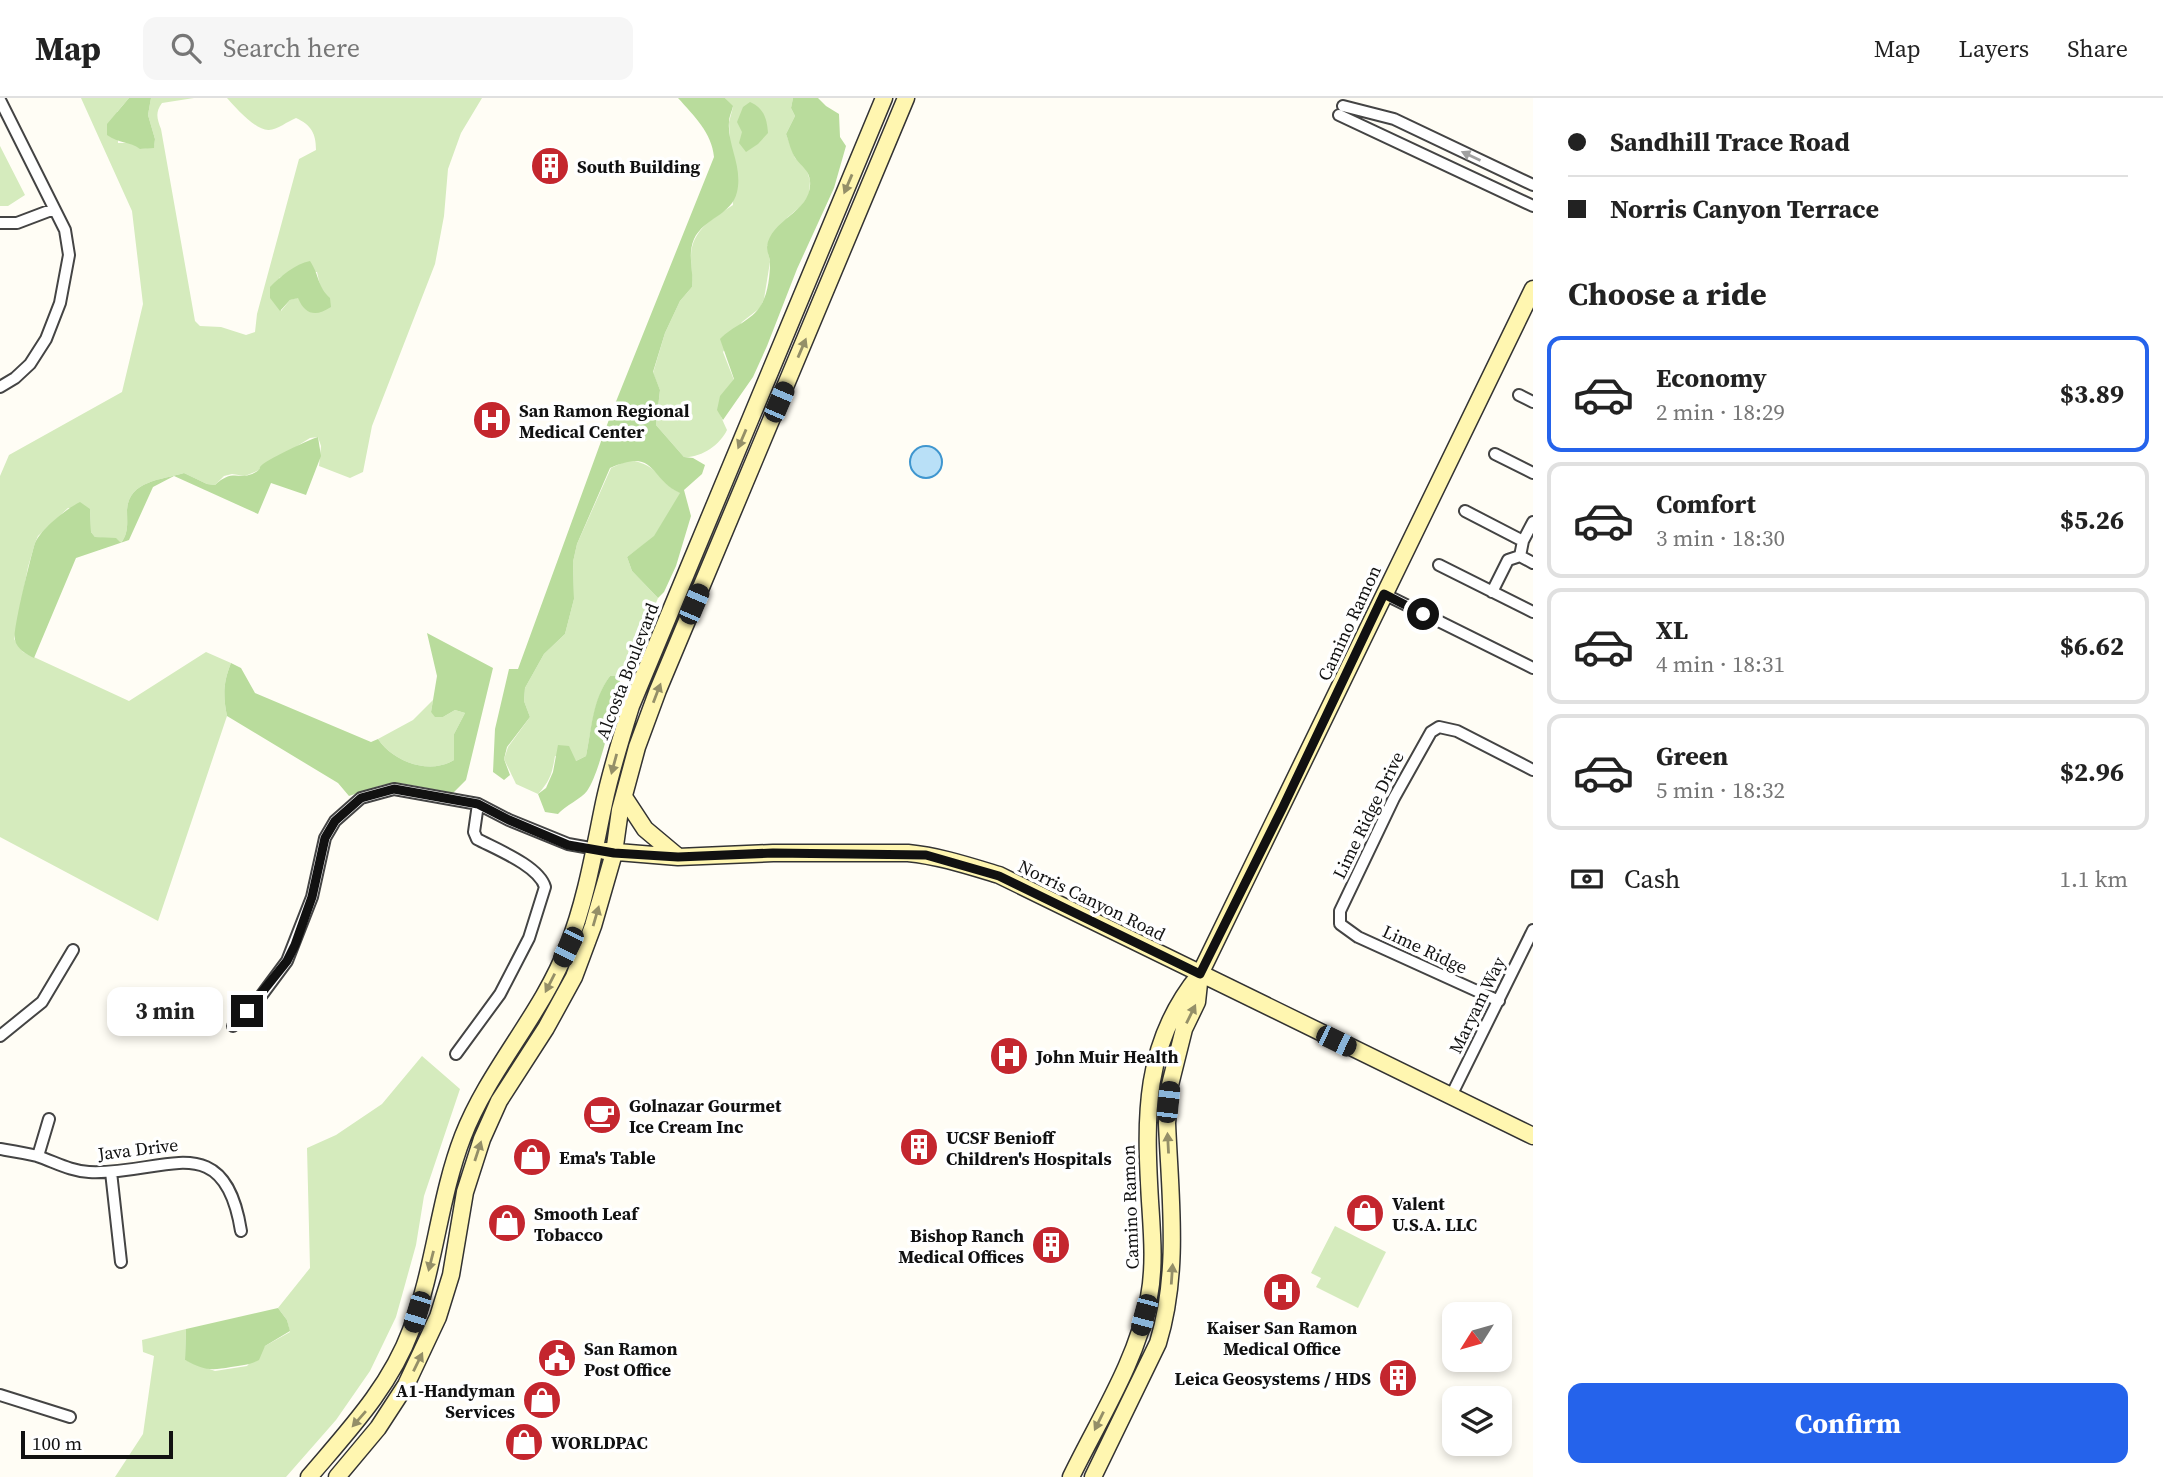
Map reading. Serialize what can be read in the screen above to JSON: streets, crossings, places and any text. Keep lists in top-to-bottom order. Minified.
{"streets":{"main road":["Camino Ramon","Alcosta Boulevard","Norris Canyon Road"],"street":["Lime Ridge Drive","Lime Ridge","Maryam Way","Java Drive"]},"crossings":[["Camino Ramon","Norris Canyon Road"],["Alcosta Boulevard","Norris Canyon Road"],["Lime Ridge Drive","Lime Ridge"],["Norris Canyon Road","Maryam Way"],["Lime Ridge","Maryam Way"]],"places":{"building":["South Building","UCSF Benioff Children's Hospitals","Bishop Ranch Medical Offices","Leica Geosystems / HDS"],"hospital":["San Ramon Regional Medical Center","John Muir Health","Kaiser San Ramon Medical Office"],"cafe":["Golnazar Gourmet Ice Cream Inc"],"shop":["Ema's Table","Valent U.S.A. LLC","Smooth Leaf Tobacco","A1-Handyman Services","WORLDPAC"],"public building":["San Ramon Post Office"]},"scale_bar":"100 m","north":"bottom left","page":{"header":"Map","search":"Search here","nav":["Map","Layers","Share"],"banner":["Sandhill Trace Road","Norris Canyon Terrace"],"heading":"Choose a ride","list":[{"name":"Economy","note":"2 min · 18:29","value":"$3.89"},{"name":"Comfort","note":"3 min · 18:30","value":"$5.26"},{"name":"XL","note":"4 min · 18:31","value":"$6.62"},{"name":"Green","note":"5 min · 18:32","value":"$2.96"}],"pay":["Cash","1.1 km"],"bubble":"3 min","buttons":"Confirm","scale":"100 m"}}
